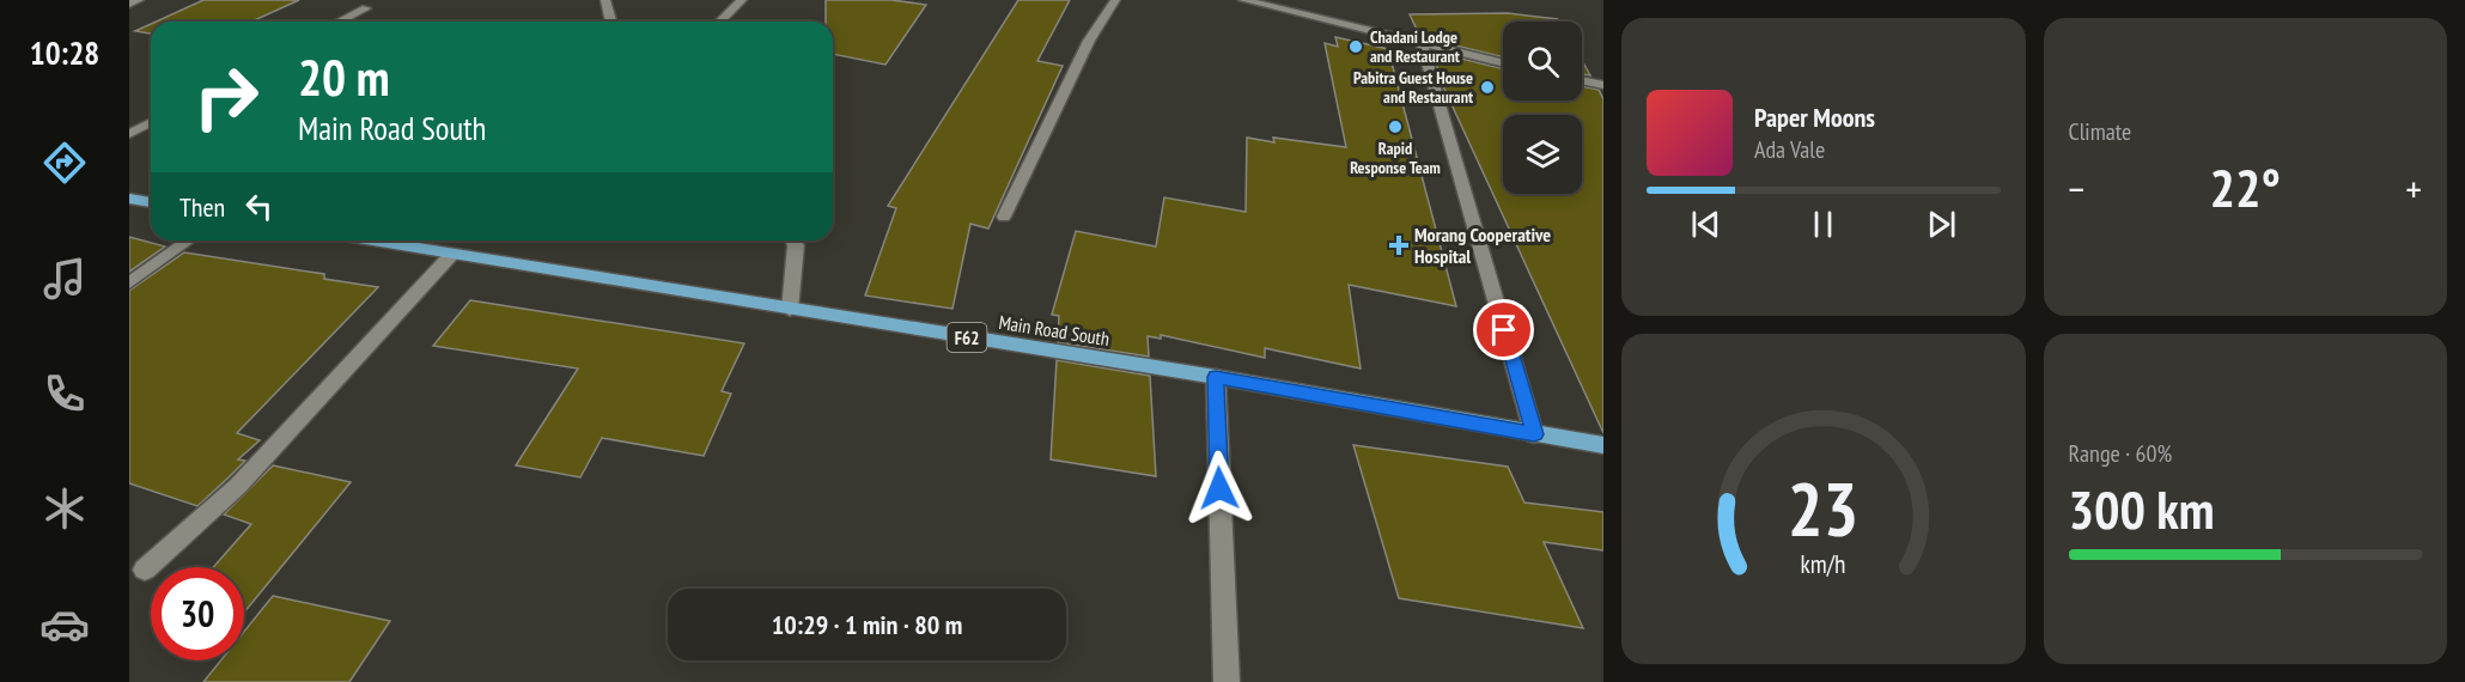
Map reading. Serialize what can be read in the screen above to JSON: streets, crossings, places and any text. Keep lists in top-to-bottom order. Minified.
{"streets":{"main road":["Main Road South","F62"]},"places":{"other":["Chadani Lodge and Restaurant","Pabitra Guest House and Restaurant","Rapid Response Team"],"health":["Morang Cooperative Hospital"]},"page":{"tabs":"10:28","tile":["Climate",["Range · 60%","300 km"]],"turn":["20 m","Main Road South"],"song":["Paper Moons","Ada Vale"],"heat":["−","22°","+"],"then":"Then","limit":"30","trip":"10:29 · 1 min · 80 m","gauge":["23","km/h"]}}
